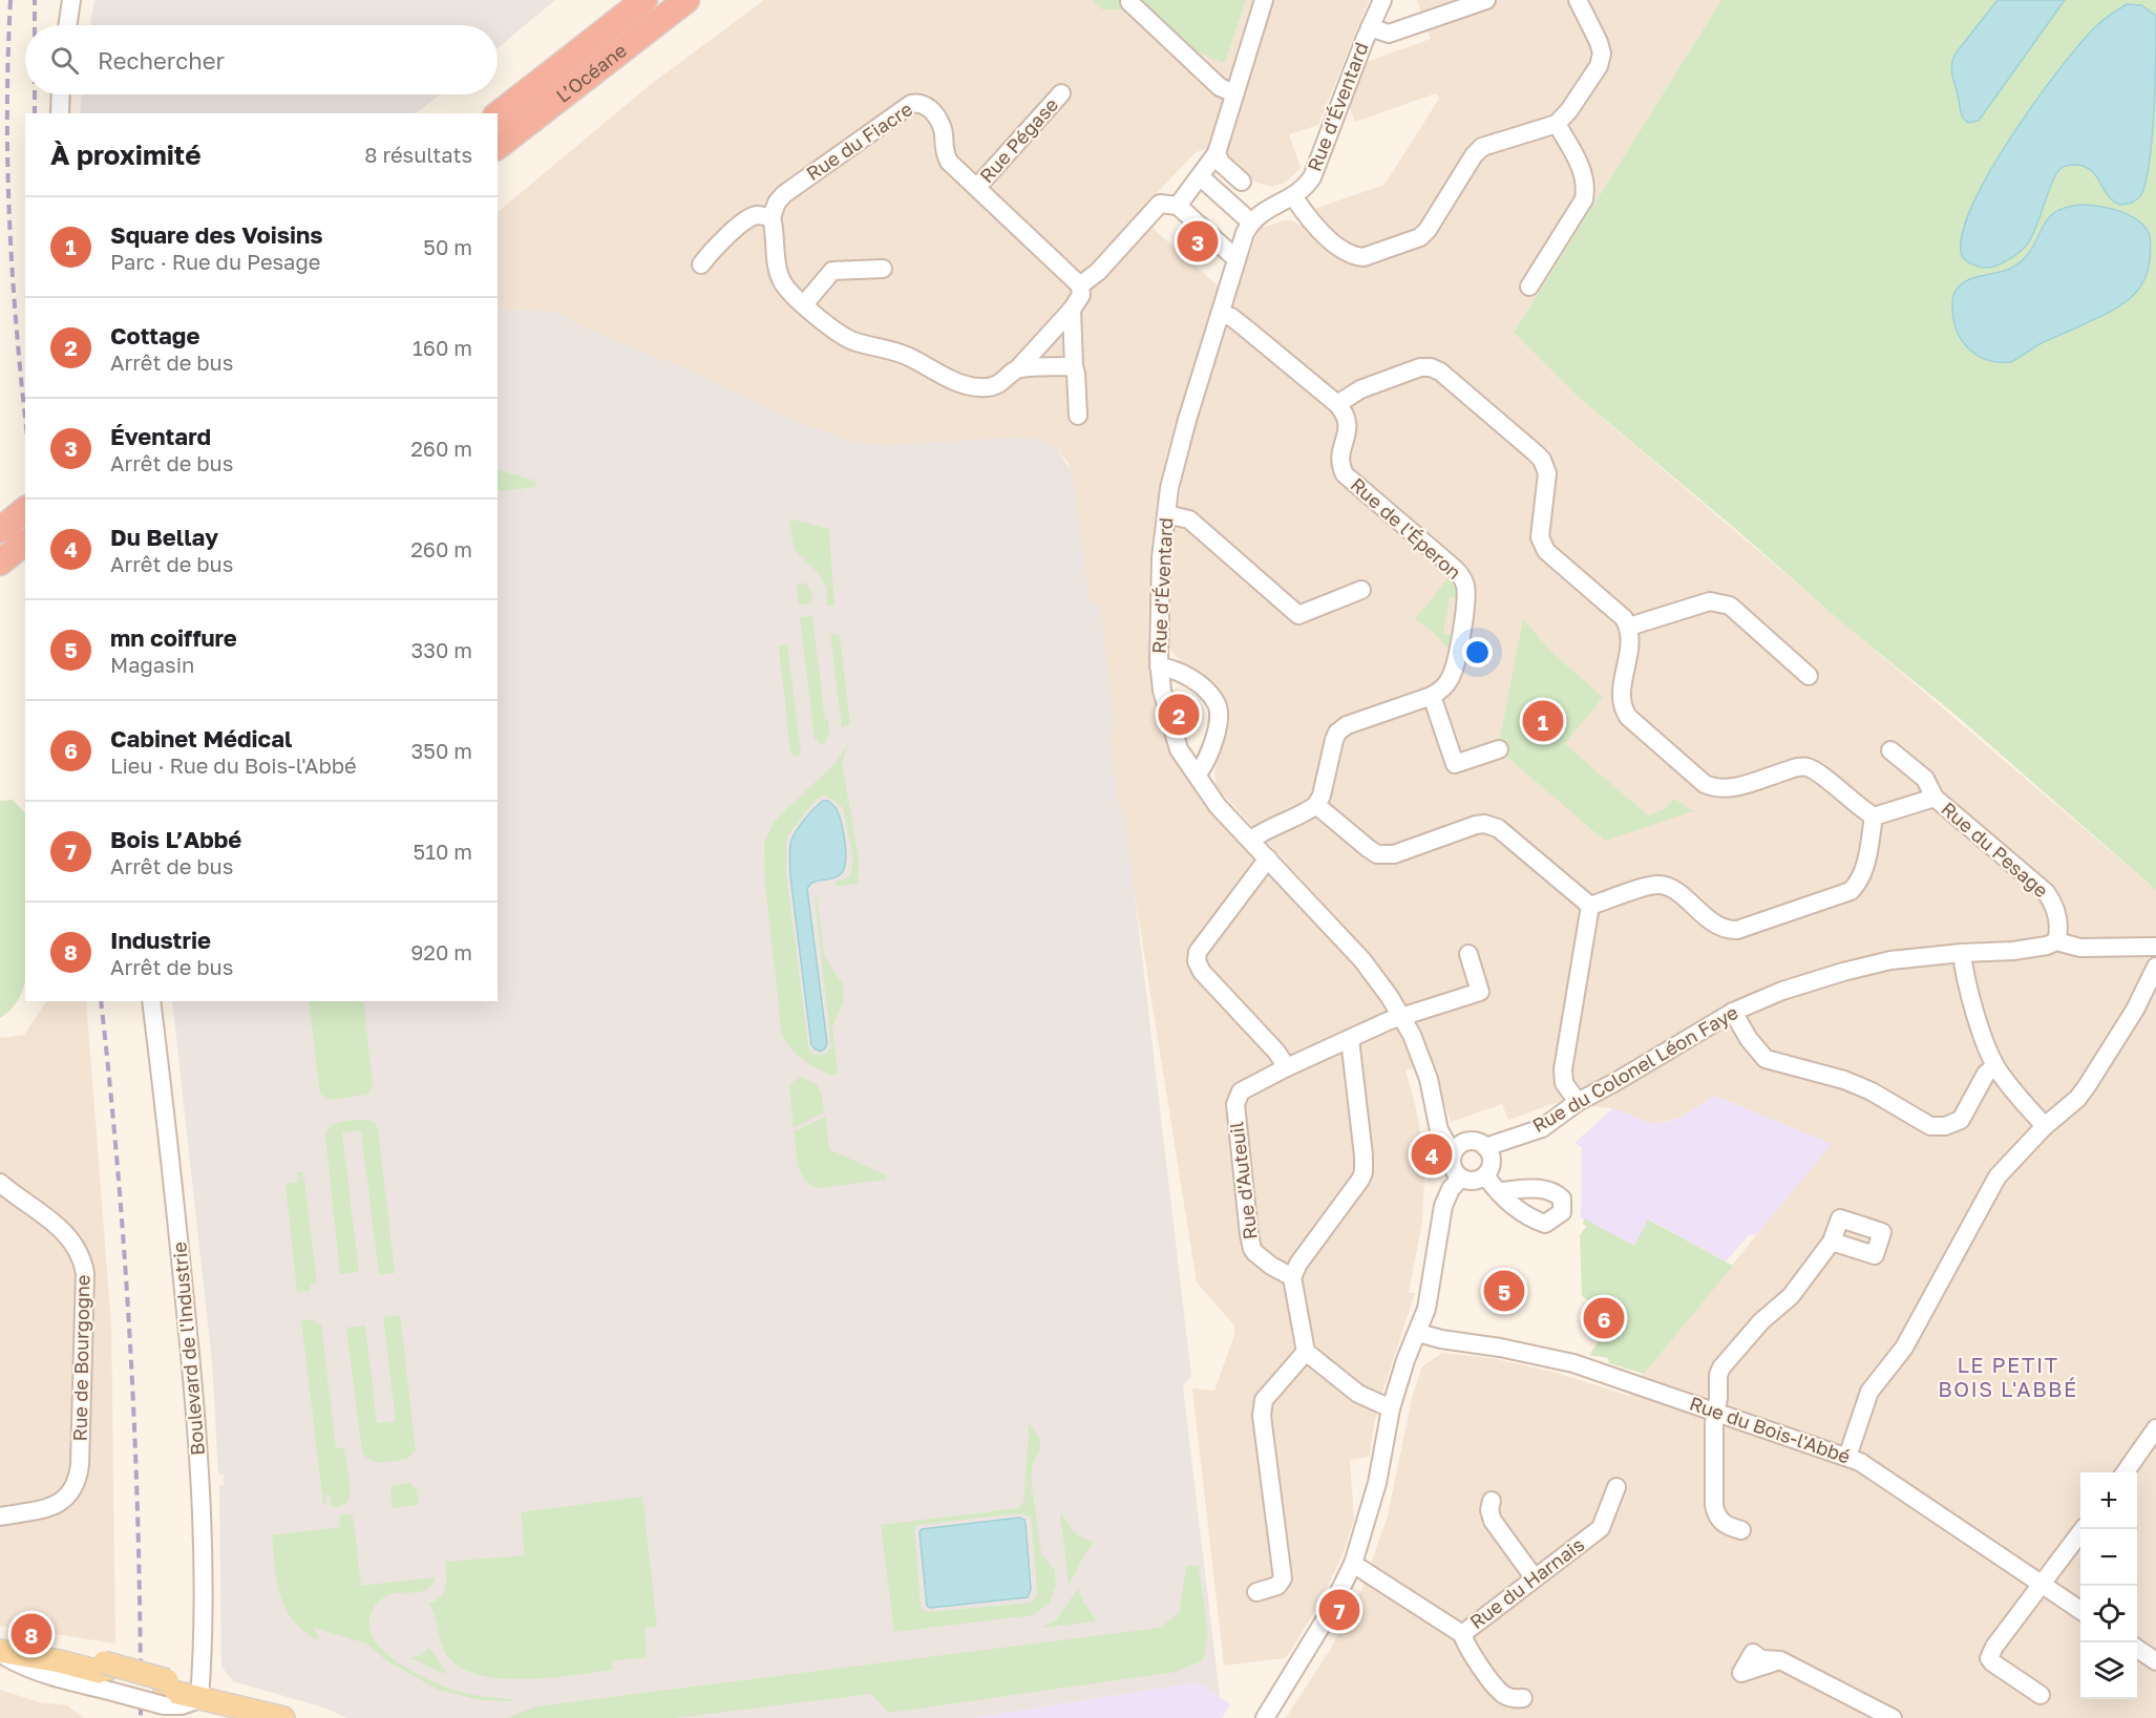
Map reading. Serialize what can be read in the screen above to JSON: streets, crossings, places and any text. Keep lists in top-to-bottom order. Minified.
{"streets":{"highway":["L’Océane"],"street":["Rue d'Éventard","Rue Pégase","Rue du Fiacre","Rue de l'Éperon","Rue du Pesage","Rue du Colonel Léon Faye","Rue d'Auteuil","Boulevard de l'Industrie","Rue de Bourgogne","Rue du Bois-l'Abbé","Rue du Harnais"]},"crossings":[["Rue d'Éventard","Rue du Colonel Léon Faye"],["Rue d'Éventard","Rue d'Auteuil"],["Rue Pégase","Rue du Fiacre"],["Rue du Pesage","Rue du Colonel Léon Faye"]],"districts":["LE PETIT BOIS L'ABBÉ"],"page":{"search":"Rechercher","heading":["À proximité","8 résultats"],"list":[{"mark":"1","name":"Square des Voisins","note":"Parc · Rue du Pesage","value":"50 m"},{"mark":"2","name":"Cottage","note":"Arrêt de bus","value":"160 m"},{"mark":"3","name":"Éventard","note":"Arrêt de bus","value":"260 m"},{"mark":"4","name":"Du Bellay","note":"Arrêt de bus","value":"260 m"},{"mark":"5","name":"mn coiffure","note":"Magasin","value":"330 m"},{"mark":"6","name":"Cabinet Médical","note":"Lieu · Rue du Bois-l'Abbé","value":"350 m"},{"mark":"7","name":"Bois L’Abbé","note":"Arrêt de bus","value":"510 m"},{"mark":"8","name":"Industrie","note":"Arrêt de bus","value":"920 m"}],"pins":["3","2","1","4","5","6","7","8"],"map_buttons":["+","−"]}}
